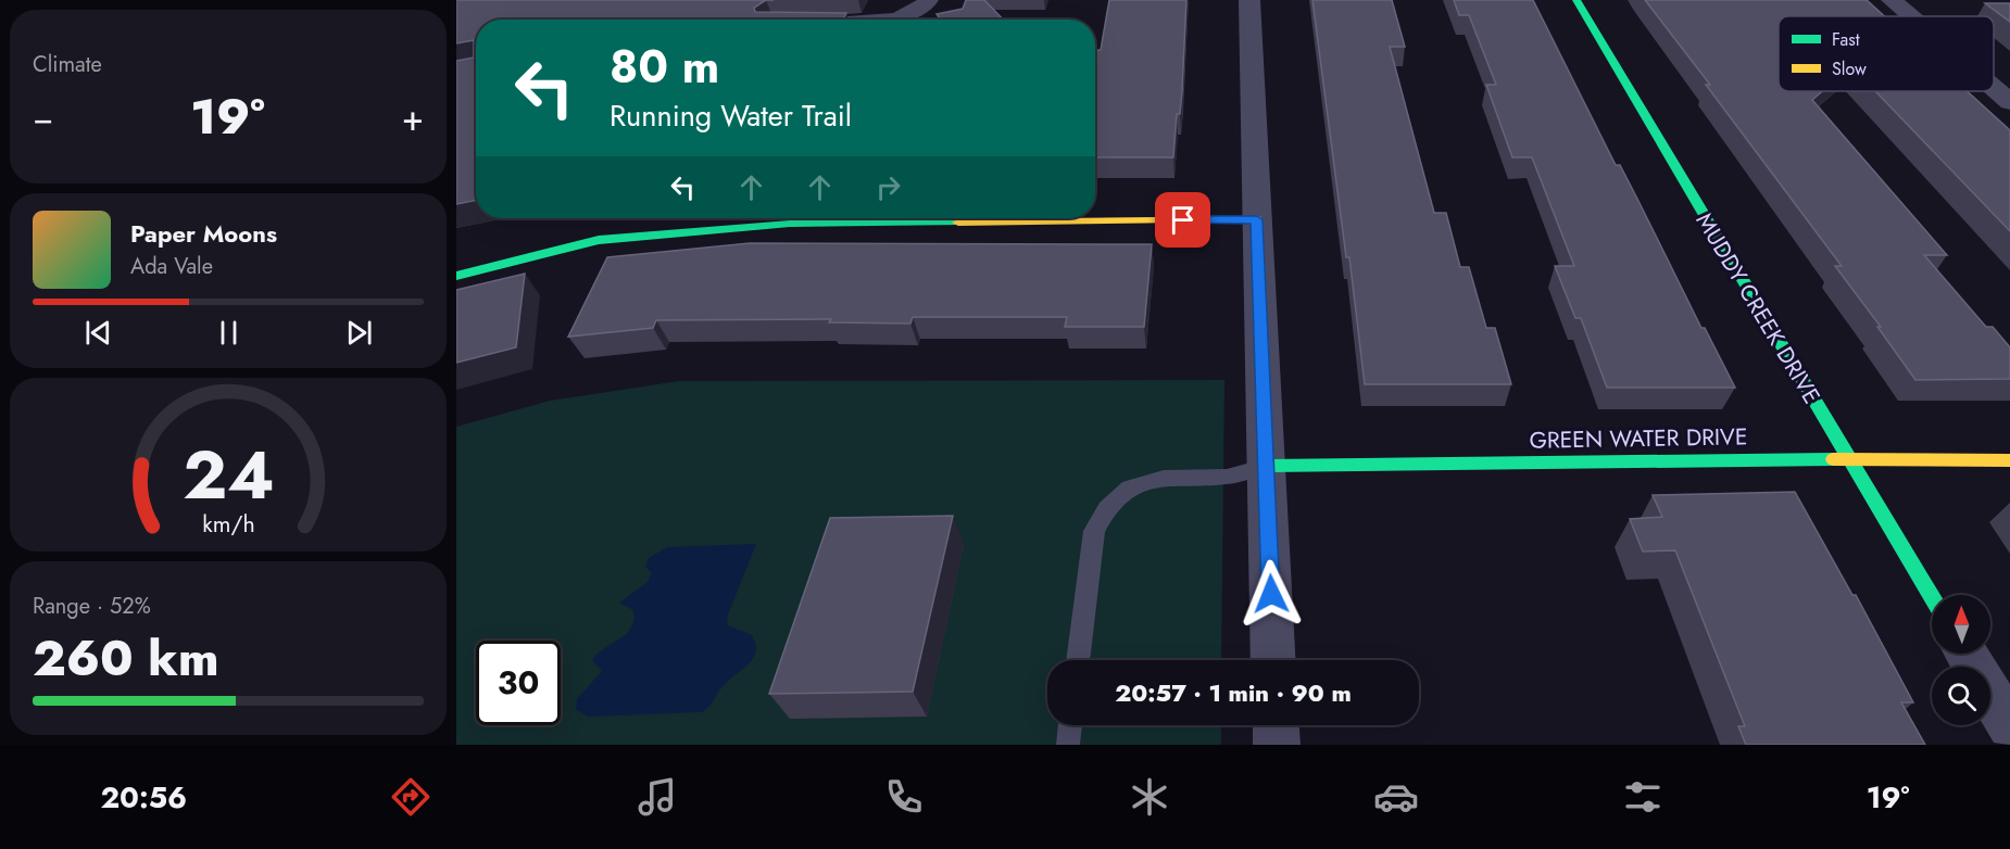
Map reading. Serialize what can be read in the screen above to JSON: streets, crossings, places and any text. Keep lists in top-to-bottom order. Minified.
{"streets":{"street":["MUDDY CREEK DRIVE","GREEN WATER DRIVE"]},"crossings":[["MUDDY CREEK DRIVE","GREEN WATER DRIVE"]],"legend":["Fast","Slow"],"north":"top","page":{"tile":["Climate",["Range · 52%","260 km"]],"turn":["80 m","Running Water Trail"],"heat":["−","19°","+"],"song":["Paper Moons","Ada Vale"],"limit":"30","trip":"20:57 · 1 min · 90 m","tabs":["20:56","19°"],"gauge":["24","km/h"]}}
